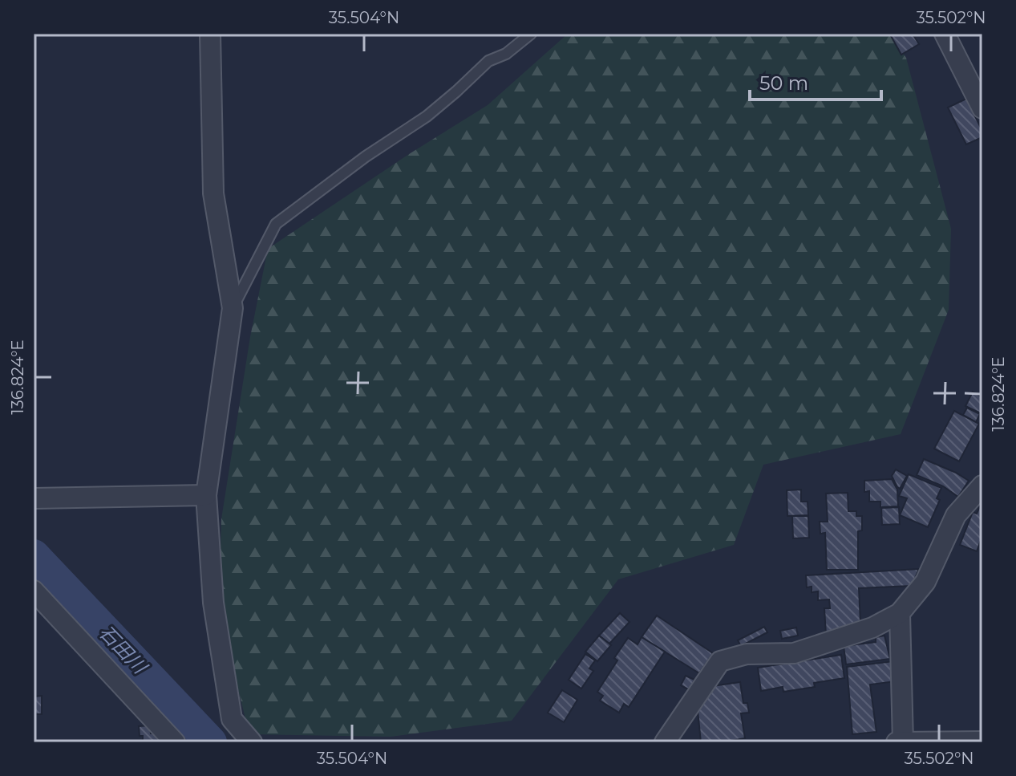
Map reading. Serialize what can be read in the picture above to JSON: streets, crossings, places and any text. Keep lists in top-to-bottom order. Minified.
{"water":["石田川"],"scale_bar":"50 m","coordinates":["35.504°N","35.502°N","136.824°E"]}
